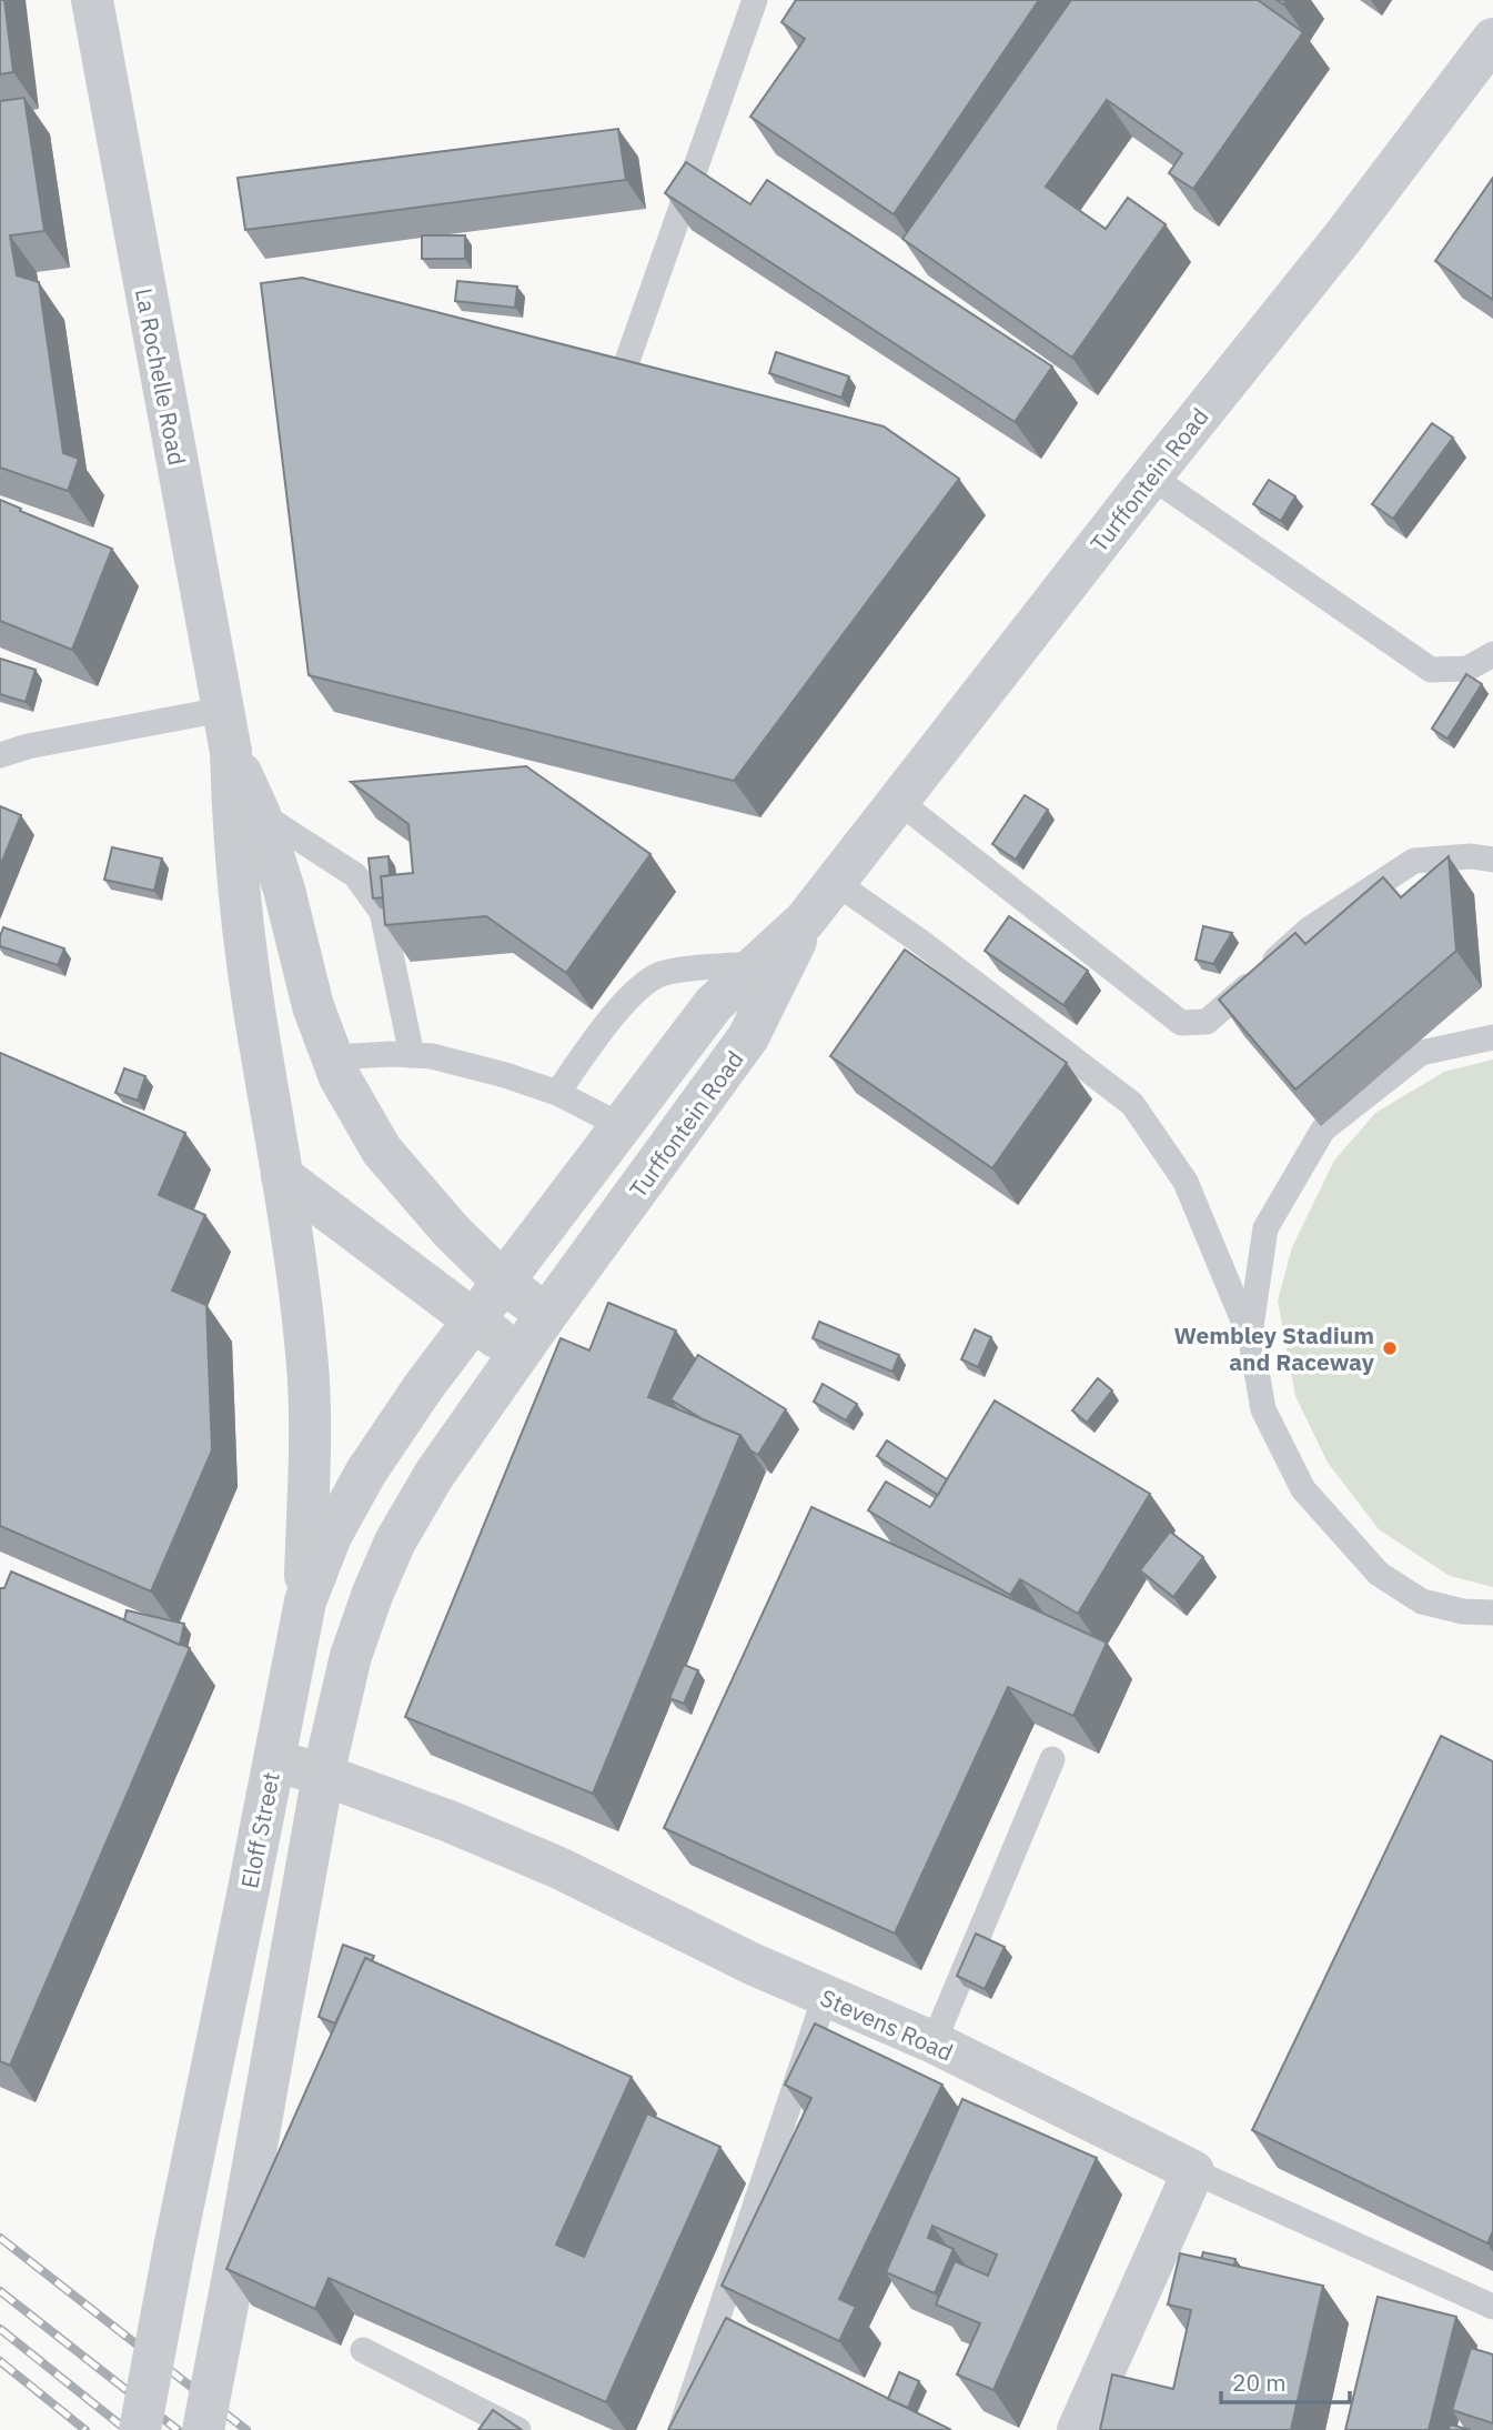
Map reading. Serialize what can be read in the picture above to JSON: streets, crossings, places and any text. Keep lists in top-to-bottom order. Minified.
{"streets":{"street":["La Rochelle Road","Turffontein Road","Eloff Street","Stevens Road"]},"crossings":[["Turffontein Road","Eloff Street"],["Eloff Street","Stevens Road"]],"places":["Wembley Stadium and Raceway"],"scale_bar":"20 m"}
